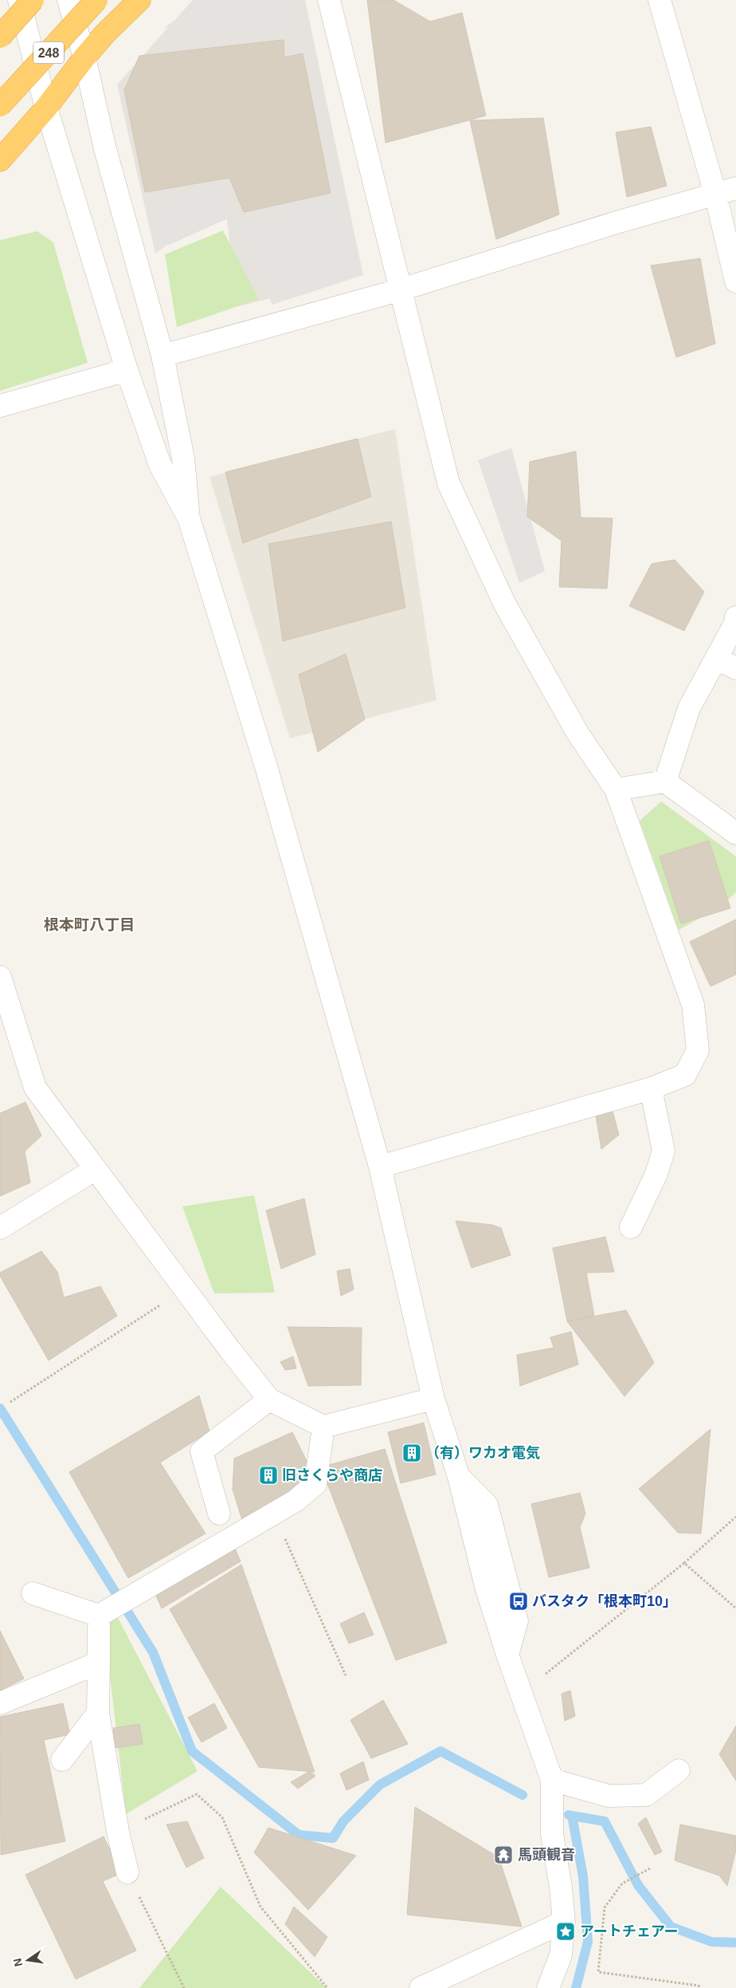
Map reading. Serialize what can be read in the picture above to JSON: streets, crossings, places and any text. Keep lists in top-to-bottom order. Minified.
{"streets":{"highway":["248"]},"districts":["根本町八丁目"],"places":{"building":["（有）ワカオ電気","旧さくらや商店"],"bus stop":["バスタク「根本町10」"],"temple":["馬頭観音"],"place":["アートチェアー"]},"north":"left"}
